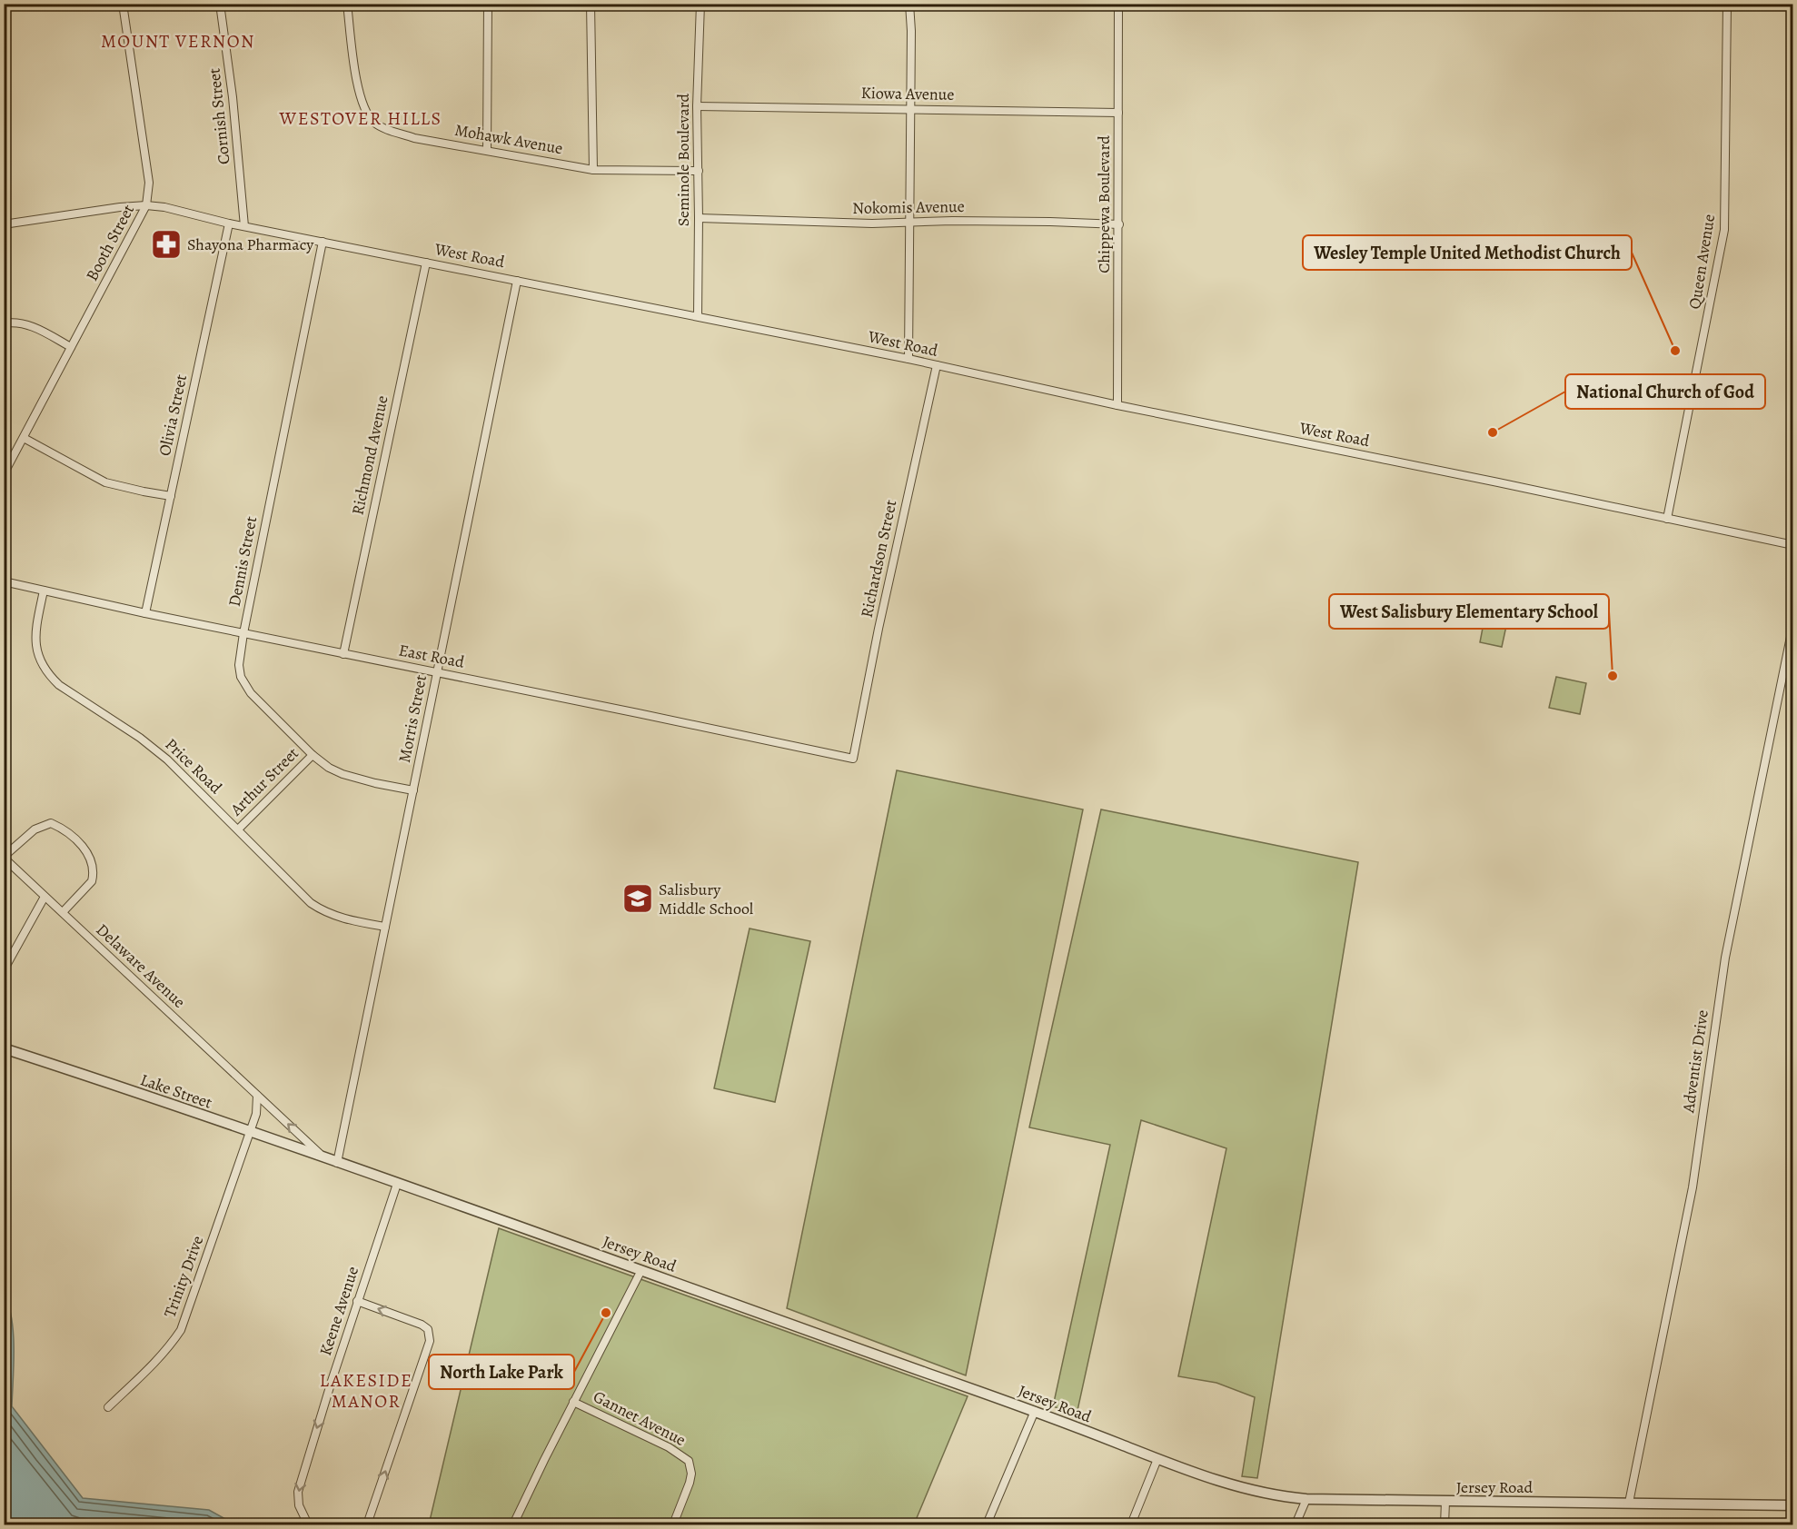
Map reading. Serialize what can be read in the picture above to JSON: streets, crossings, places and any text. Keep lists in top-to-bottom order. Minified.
{"streets":{"street":["Kiowa Avenue","Cornish Street","Mohawk Avenue","Seminole Boulevard","Chippewa Boulevard","Nokomis Avenue","Booth Street","West Road","Queen Avenue","Olivia Street","Richmond Avenue","Richardson Street","Dennis Street","East Road","Morris Street","Price Road","Arthur Street","Delaware Avenue","Adventist Drive","Lake Street","Jersey Road","Trinity Drive","Keene Avenue","Gannet Avenue"]},"crossings":[["Kiowa Avenue","Seminole Boulevard"],["Kiowa Avenue","Chippewa Boulevard"],["Cornish Street","West Road"],["Mohawk Avenue","Seminole Boulevard"],["Seminole Boulevard","Nokomis Avenue"],["Seminole Boulevard","West Road"],["Chippewa Boulevard","Nokomis Avenue"],["Chippewa Boulevard","West Road"],["Booth Street","West Road"],["West Road","Queen Avenue"],["West Road","Olivia Street"],["West Road","Richmond Avenue"],["West Road","Richardson Street"],["West Road","Dennis Street"],["West Road","Morris Street"],["Olivia Street","East Road"],["Richmond Avenue","East Road"],["Richardson Street","East Road"],["Dennis Street","East Road"],["Dennis Street","Morris Street"],["Dennis Street","Arthur Street"],["East Road","Morris Street"],["East Road","Price Road"],["Morris Street","Price Road"],["Morris Street","Lake Street"],["Morris Street","Jersey Road"],["Price Road","Arthur Street"],["Delaware Avenue","Lake Street"],["Adventist Drive","Jersey Road"],["Lake Street","Jersey Road"],["Lake Street","Trinity Drive"],["Jersey Road","Keene Avenue"]],"one_way":["Keene Avenue"],"districts":["MOUNT VERNON","WESTOVER HILLS","LAKESIDE MANOR"],"places":{"pharmacy":["Shayona Pharmacy"],"other":["Wesley Temple United Methodist Church","National Church of God","West Salisbury Elementary School","North Lake Park"],"school or university":["Salisbury Middle School"]}}
